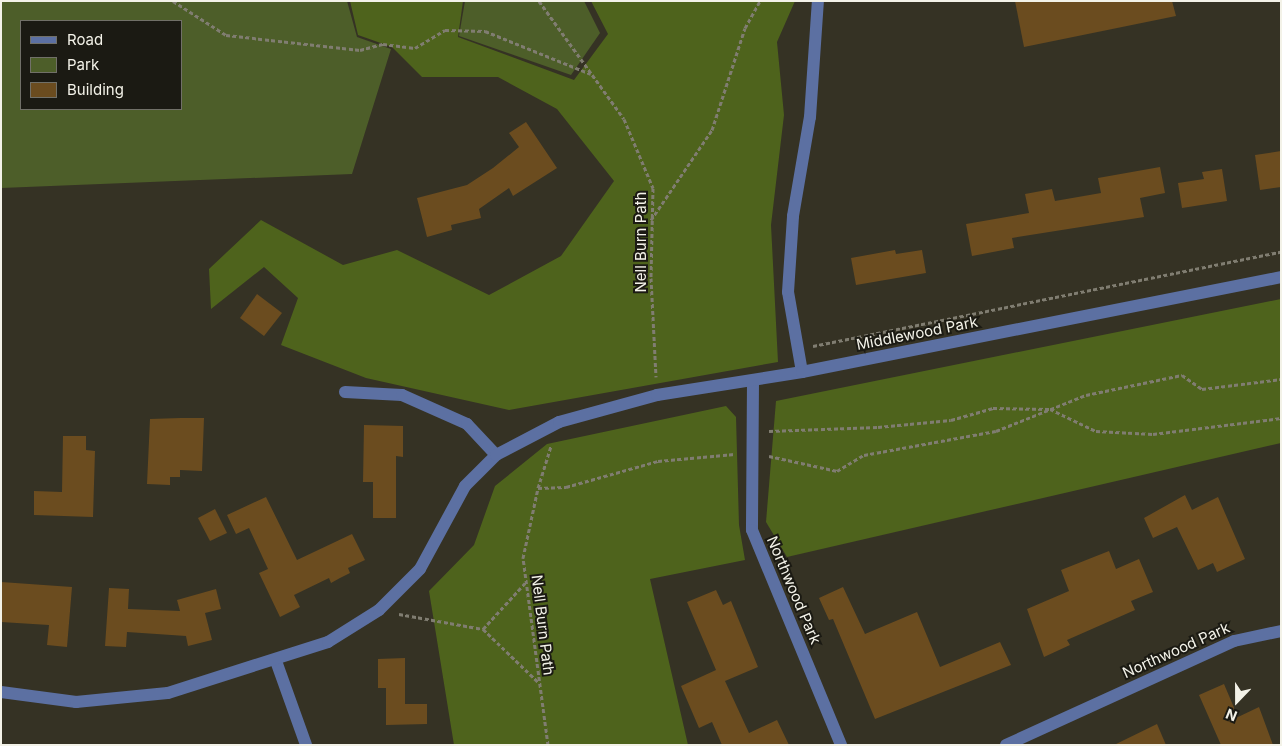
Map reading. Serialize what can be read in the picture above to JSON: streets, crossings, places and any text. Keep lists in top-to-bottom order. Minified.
{"streets":{"street":["Middlewood Park","Northwood Park"],"path":["Nell Burn Path"]},"crossings":[["Nell Burn Path","Middlewood Park"],["Middlewood Park","Northwood Park"]],"legend":["Road","Park","Building"],"north":"bottom"}
